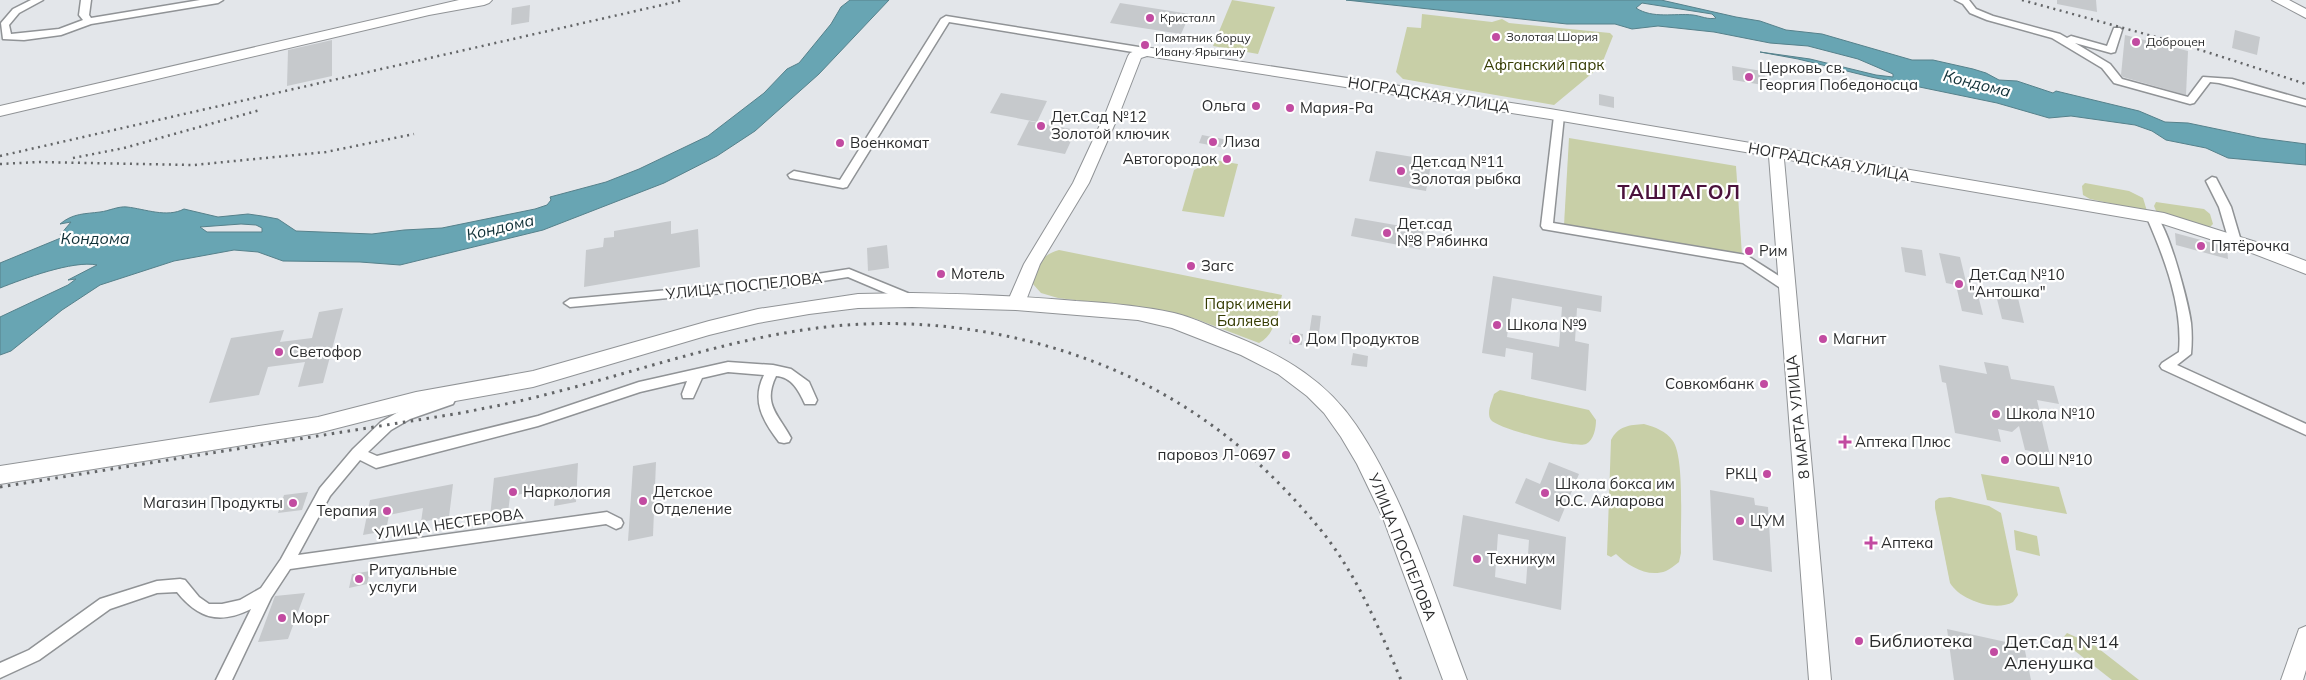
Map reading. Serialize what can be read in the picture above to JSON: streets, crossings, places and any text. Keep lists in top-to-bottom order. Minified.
{"streets":{"main road":["УЛИЦА ПОСПЕЛОВА"],"street":["НОГРАДСКАЯ УЛИЦА","8 МАРТА УЛИЦА","УЛИЦА НЕСТЕРОВА"]},"crossings":[["НОГРАДСКАЯ УЛИЦА","8 МАРТА УЛИЦА"]],"districts":["ТАШТАГОЛ"],"water":["Кондома"],"parks":["Афганский парк","Парк имени Баляева"],"places":{"other":["Кристалл","Золотая Шория","Доброцен","Памятник борцу Ивану Ярыгину","Церковь св. Георгия Победоносца","Ольга","Мария-Ра","Дет.Сад №12 Золотой ключик","Лиза","Военкомат","Автогородок","Дет.сад №11 Золотая рыбка","Дет.сад №8 Рябинка","Пятёрочка","Рим","Загс","Мотель","Дет.Сад №10 \"Антошка\"","Школа №9","Дом Продуктов","Магнит","Светофор","Совкомбанк","Школа №10","паровоз Л-0697","ООШ №10","РКЦ","Наркология","Школа бокса им Ю.С. Айларова","Детское Отделение","Магазин Продукты","Терапия","ЦУМ","Техникум","Ритуальные услуги","Морг","Библиотека","Дет.Сад №14 Аленушка"],"health":["Аптека Плюс","Аптека"]}}
